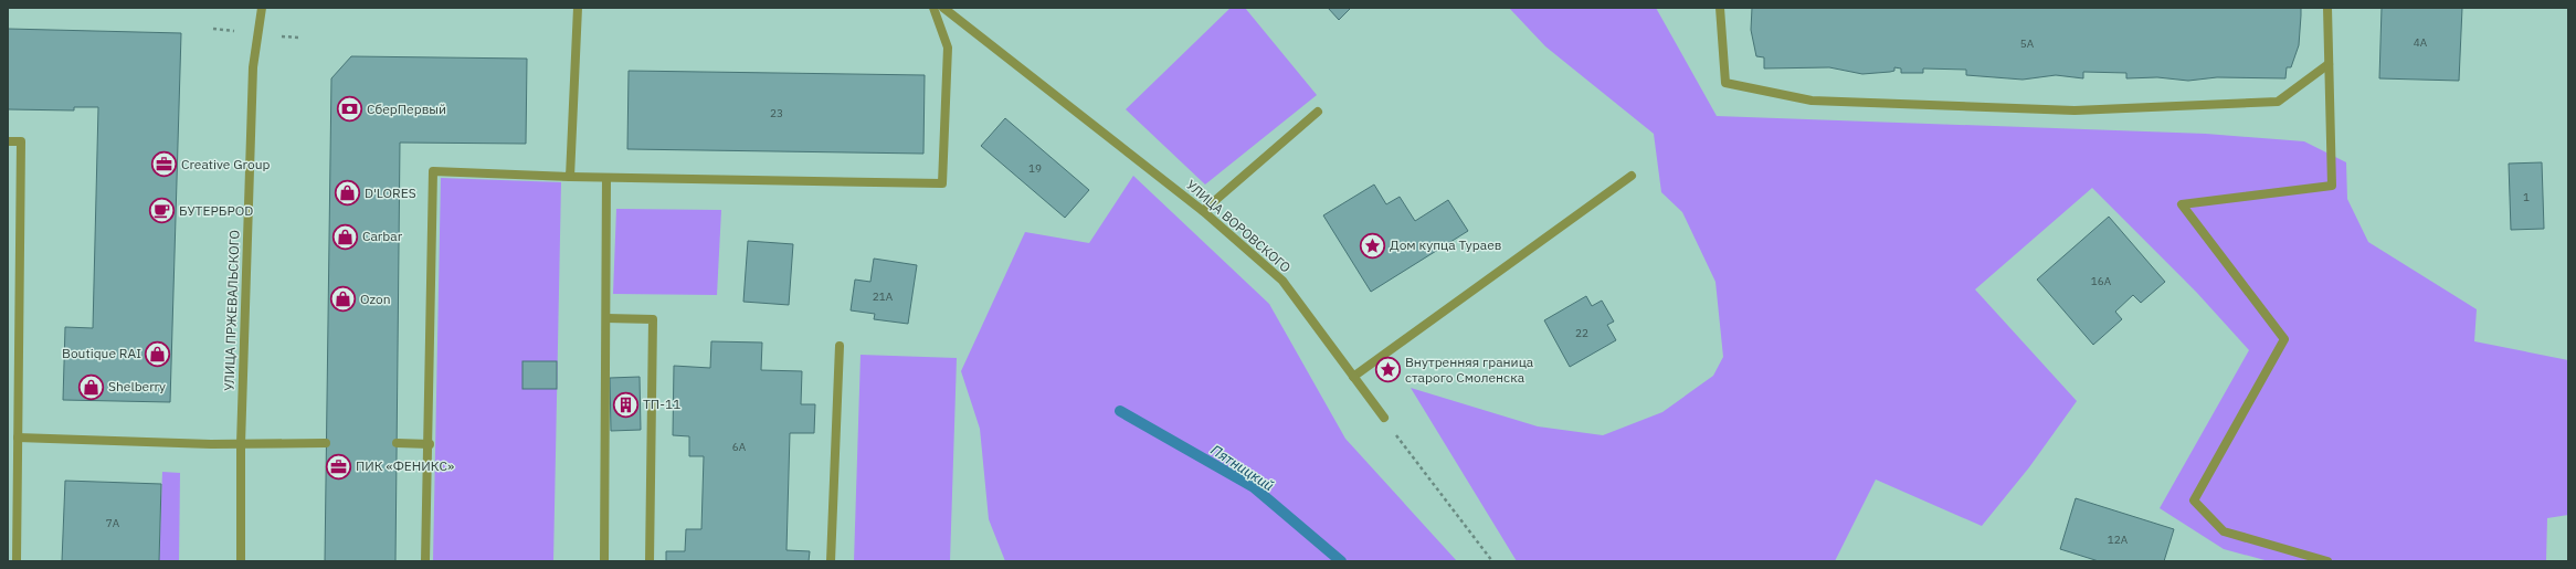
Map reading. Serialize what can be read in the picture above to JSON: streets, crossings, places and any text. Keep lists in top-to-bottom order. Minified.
{"streets":{"street":["УЛИЦА ВОРОВСКОГО","УЛИЦА ПРЖЕВАЛЬСКОГО"]},"water":["Пятницкий"],"places":{"bank":["СберПервый"],"office":["Сreative Group","ПИК «ФЕНИКС»"],"shop":["D'LORES","Carbar","Ozon","Boutique RAI","Shelberry"],"cafe":["БУТЕРБРОD"],"place":["Дом купца Тураев","Внутренняя граница старого Смоленска"],"building":["ТП-11"]},"house_numbers":["4А","5А","23","19","1","16А","21А","22","6А","7А","12А"]}
